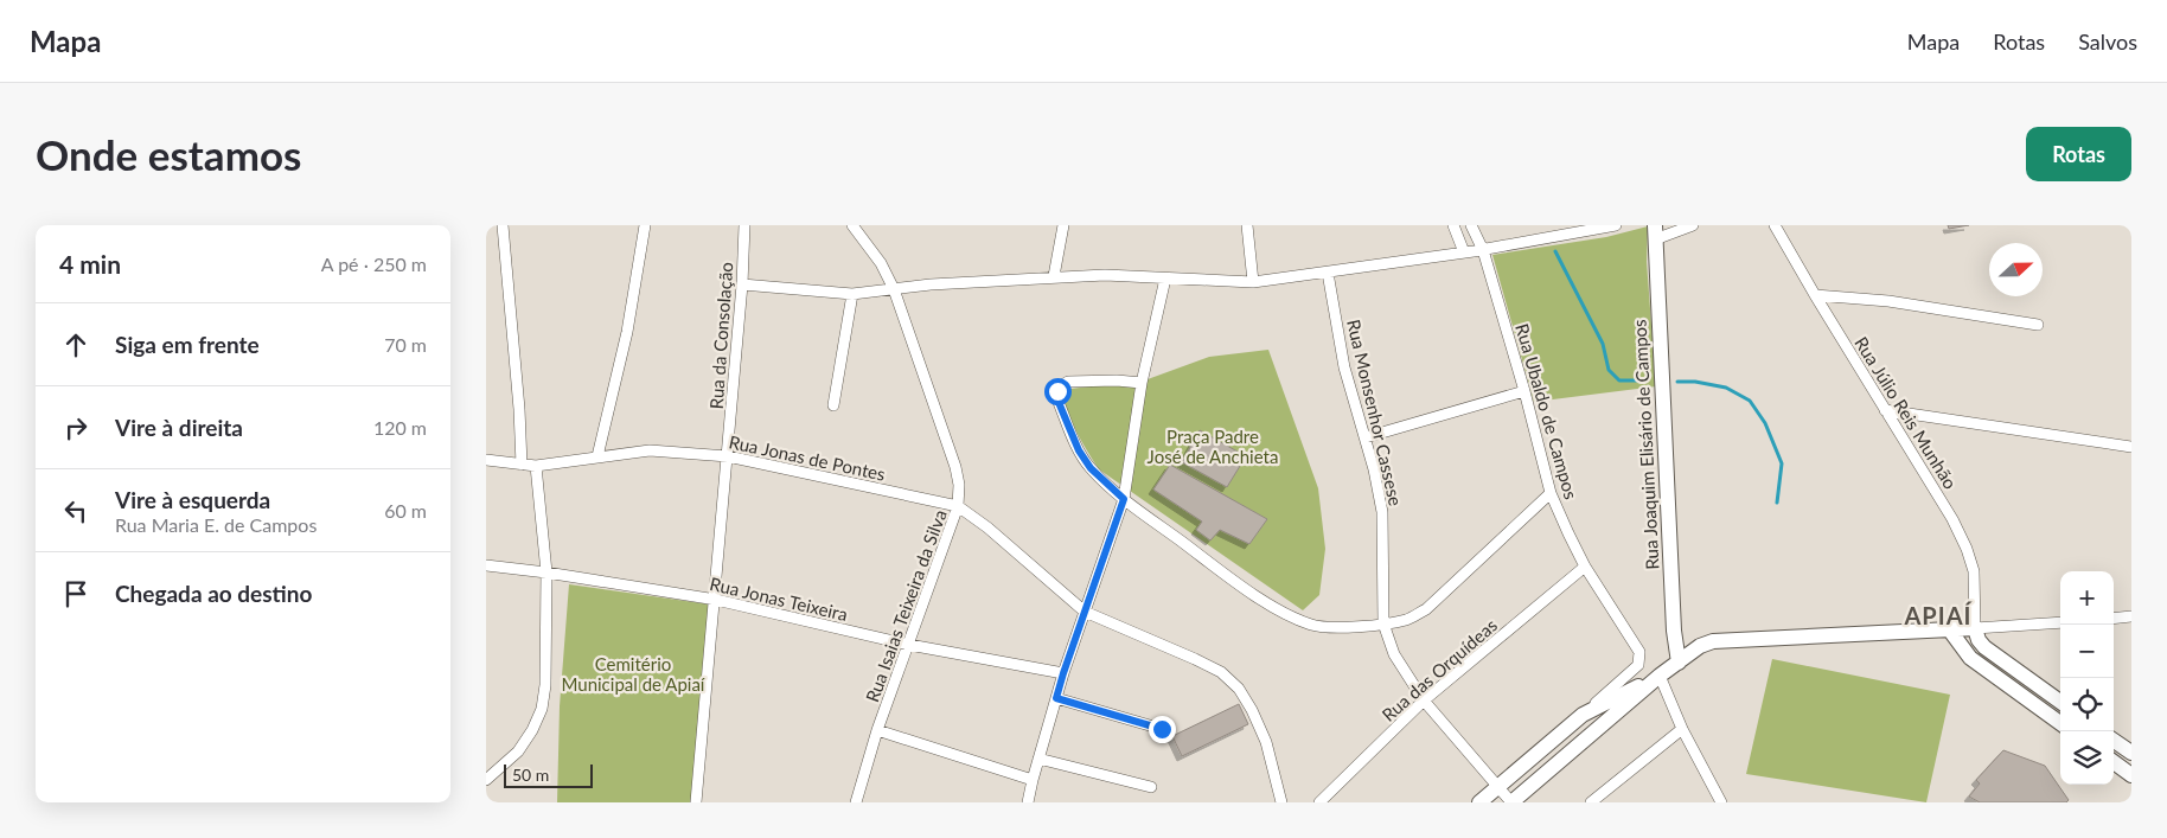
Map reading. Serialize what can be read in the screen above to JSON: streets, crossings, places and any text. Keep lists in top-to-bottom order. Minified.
{"streets":{"main road":["Rua Joaquim Elisário de Campos"],"street":["Rua da Consolação","Rua Ubaldo de Campos","Rua Monsenhor Cassese","Rua Júlio Reis Munhão","Rua Jonas de Pontes","Rua Jonas Teixeira","Rua Isaias Teixeira da Silva","Rua das Orquídeas"]},"crossings":[["Rua da Consolação","Rua Jonas de Pontes"],["Rua da Consolação","Rua Jonas Teixeira"],["Rua Ubaldo de Campos","Rua das Orquídeas"],["Rua Monsenhor Cassese","Rua das Orquídeas"],["Rua Jonas de Pontes","Rua Isaias Teixeira da Silva"],["Rua Jonas Teixeira","Rua Isaias Teixeira da Silva"]],"districts":["APIAÍ"],"parks":["Praça Padre José de Anchieta","Cemitério Municipal de Apiaí"],"scale_bar":"50 m","north":"right","page":{"header":"Mapa","nav":["Mapa","Rotas","Salvos"],"buttons":"Rotas","title":"Onde estamos","heading":["4 min","A pé · 250 m"],"list":[["Siga em frente","70 m"],["Vire à direita","120 m"],["Vire à esquerda","Rua Maria E. de Campos","60 m"],"Chegada ao destino"],"map_buttons":["+","−"],"scale":"50 m"}}
